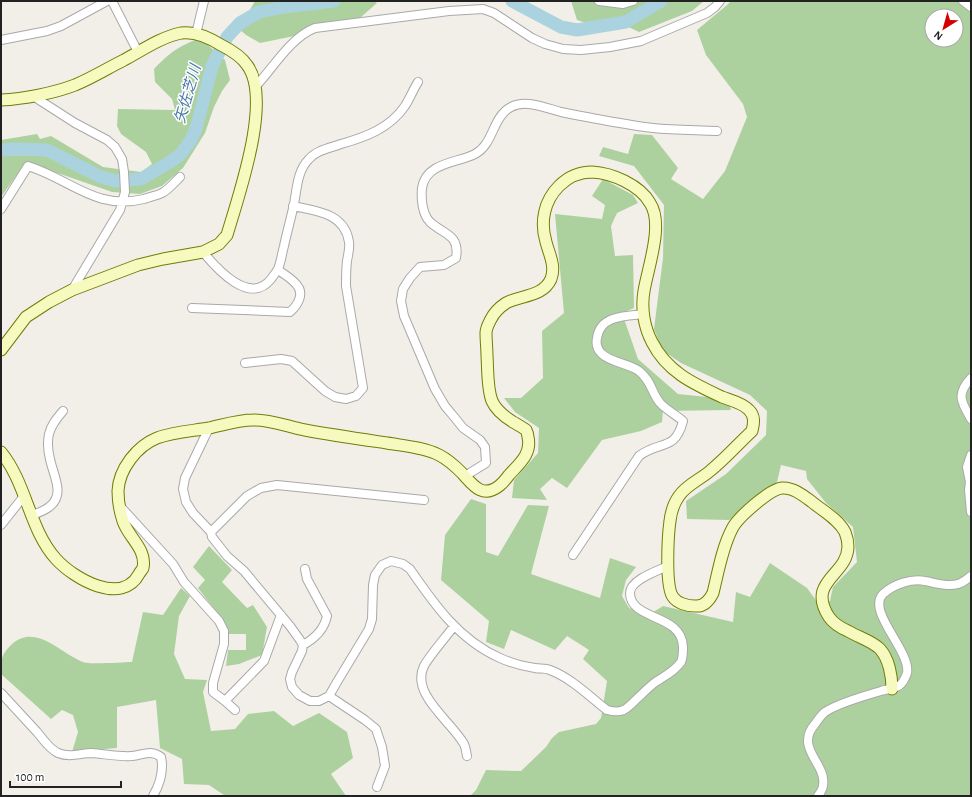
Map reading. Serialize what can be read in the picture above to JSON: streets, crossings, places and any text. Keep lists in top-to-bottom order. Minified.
{"water":["矢佐芝川"],"scale_bar":"100 m","north":"bottom left"}
